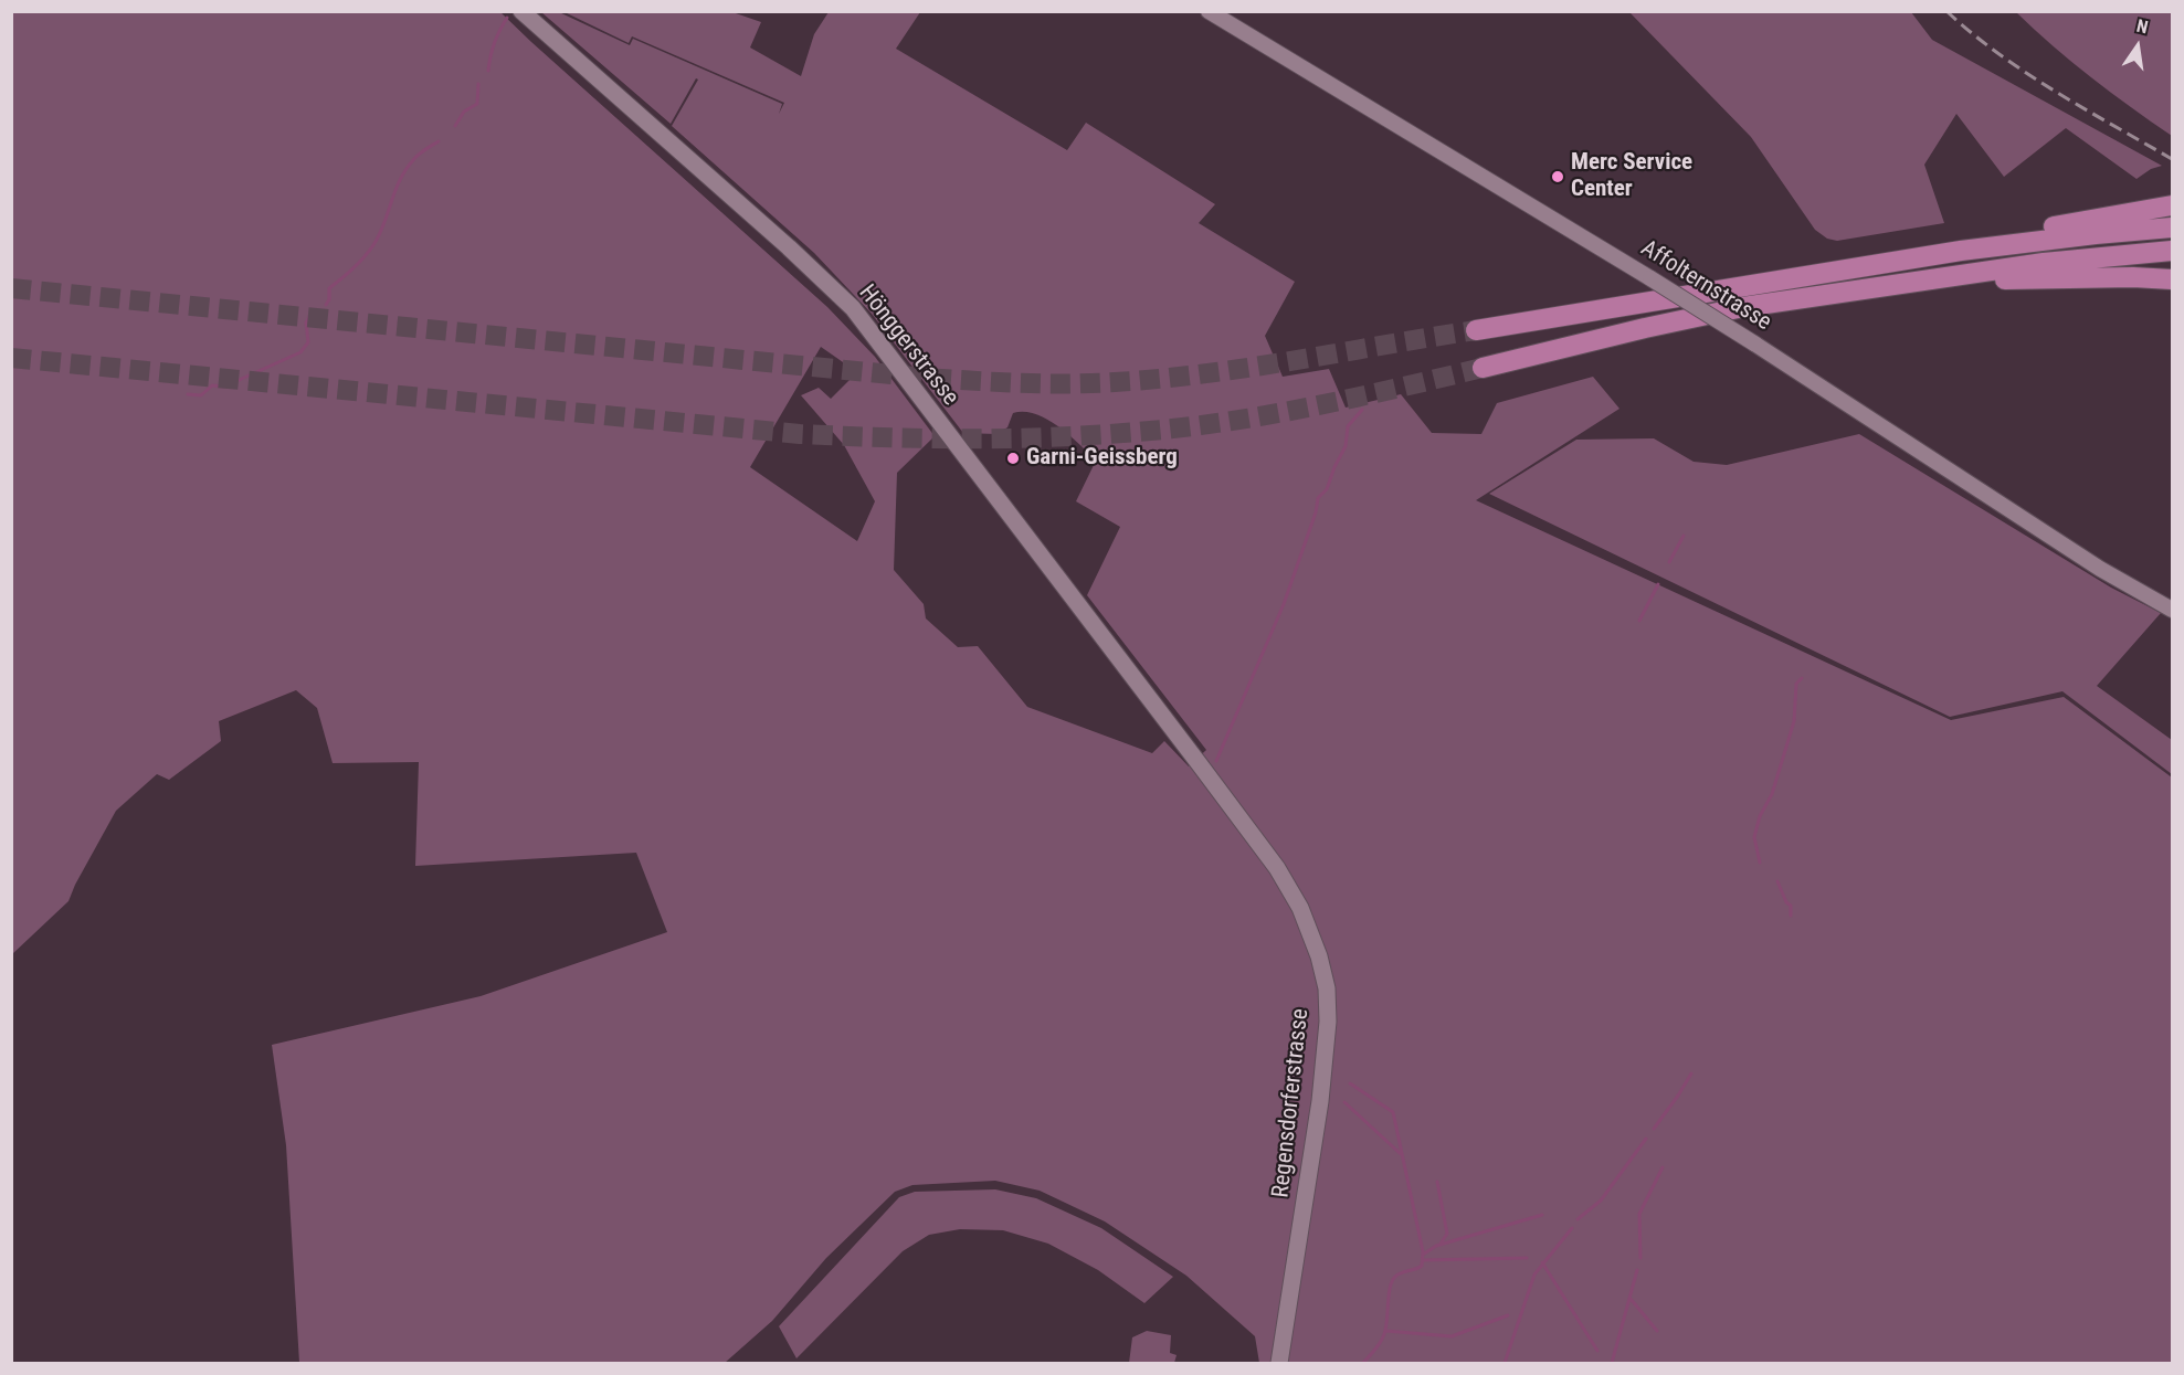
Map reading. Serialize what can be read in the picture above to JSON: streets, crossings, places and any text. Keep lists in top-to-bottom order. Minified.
{"streets":{"main road":["Hönggerstrasse","Regensdorferstrasse"],"street":["Affolternstrasse"]},"crossings":[["Hönggerstrasse","Regensdorferstrasse"]],"places":["Merc Service Center","Garni-Geissberg"],"north":"top"}
